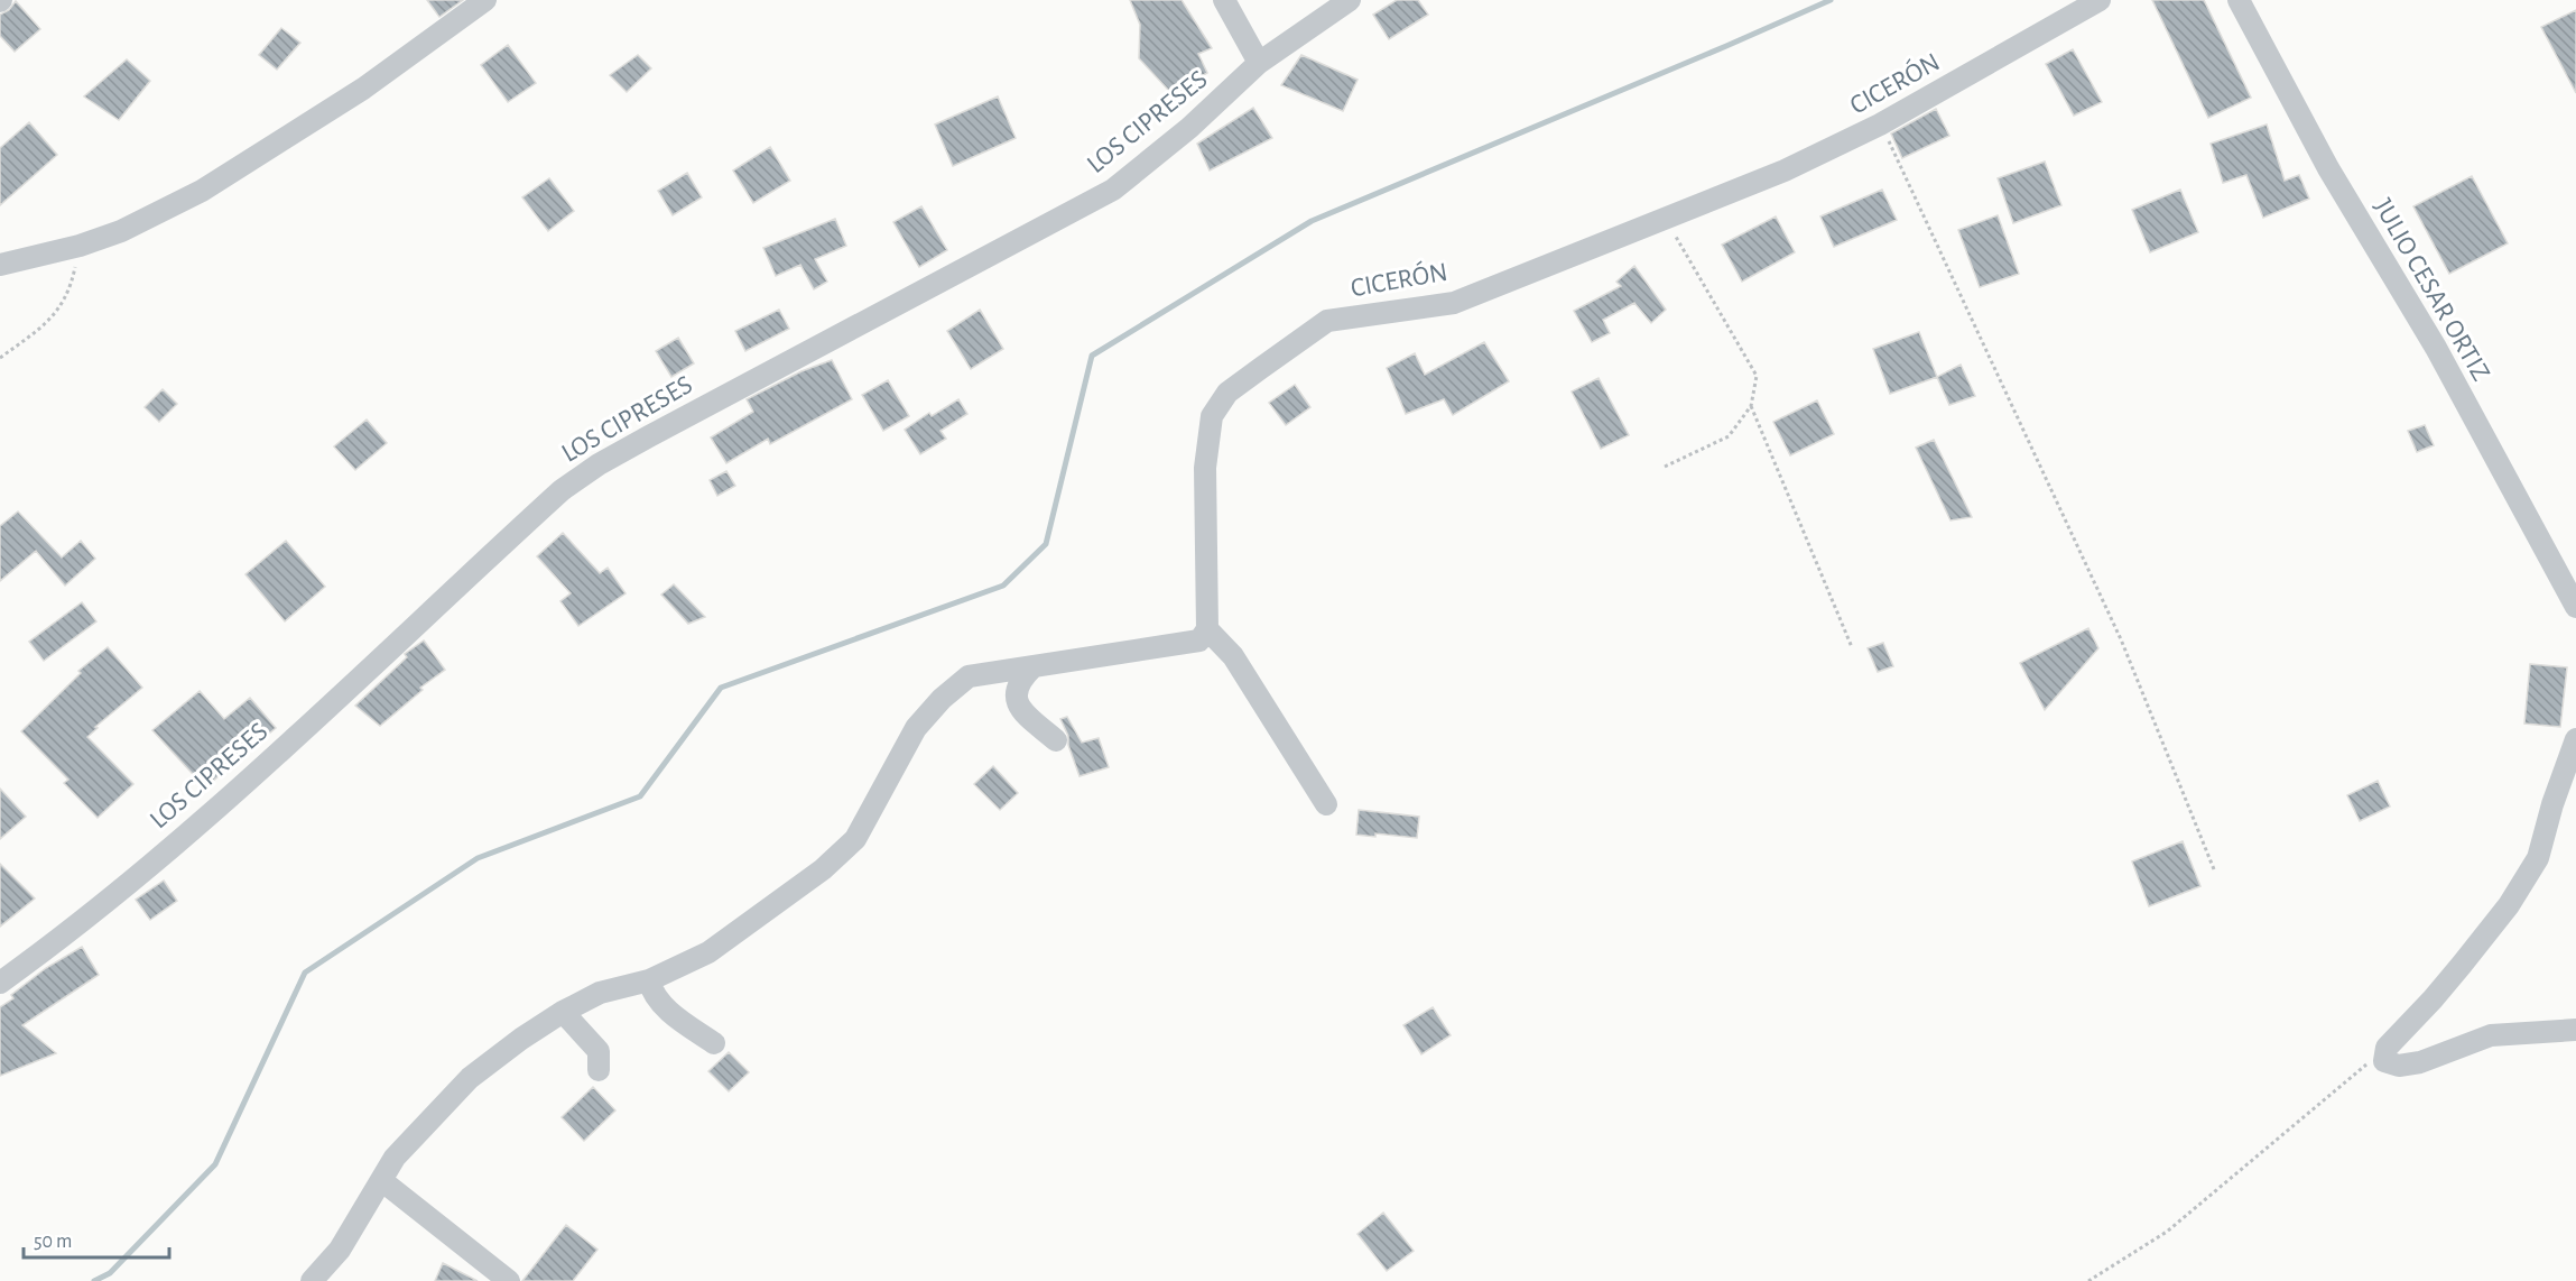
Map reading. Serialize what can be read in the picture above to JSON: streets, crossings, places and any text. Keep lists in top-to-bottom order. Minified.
{"streets":{"street":["CICERÓN","LOS CIPRESES","JULIO CESAR ORTIZ"]},"scale_bar":"50 m"}
